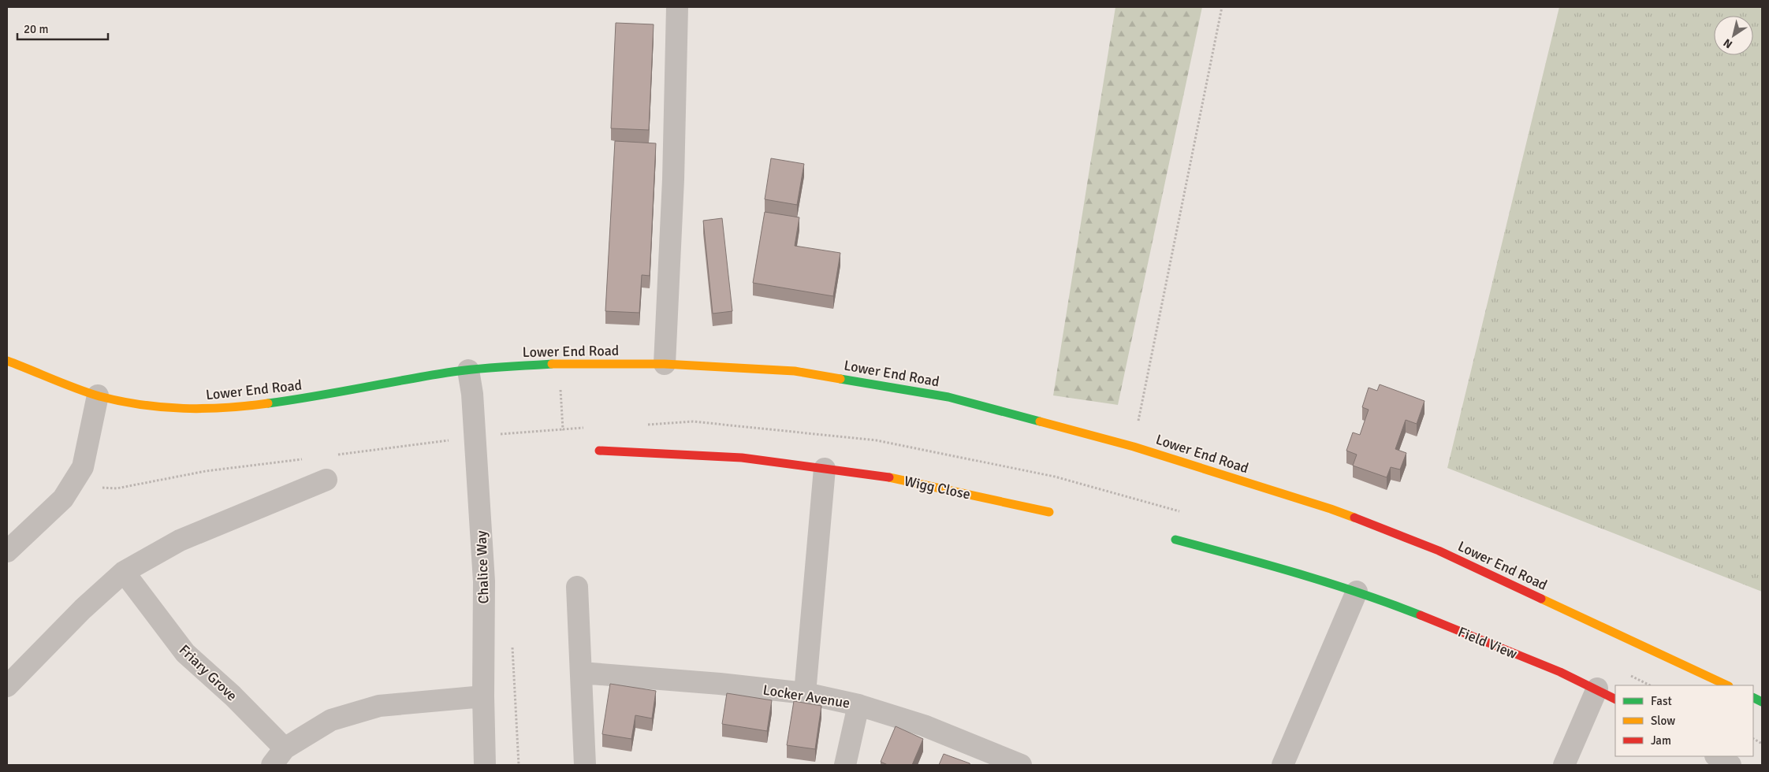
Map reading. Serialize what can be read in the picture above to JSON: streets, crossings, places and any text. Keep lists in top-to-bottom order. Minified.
{"streets":{"street":["Lower End Road","Wigg Close","Chalice Way","Field View","Friary Grove","Locker Avenue"]},"crossings":[["Lower End Road","Chalice Way"],["Chalice Way","Friary Grove"]],"legend":["Fast","Slow","Jam"],"scale_bar":"20 m","north":"bottom left"}
